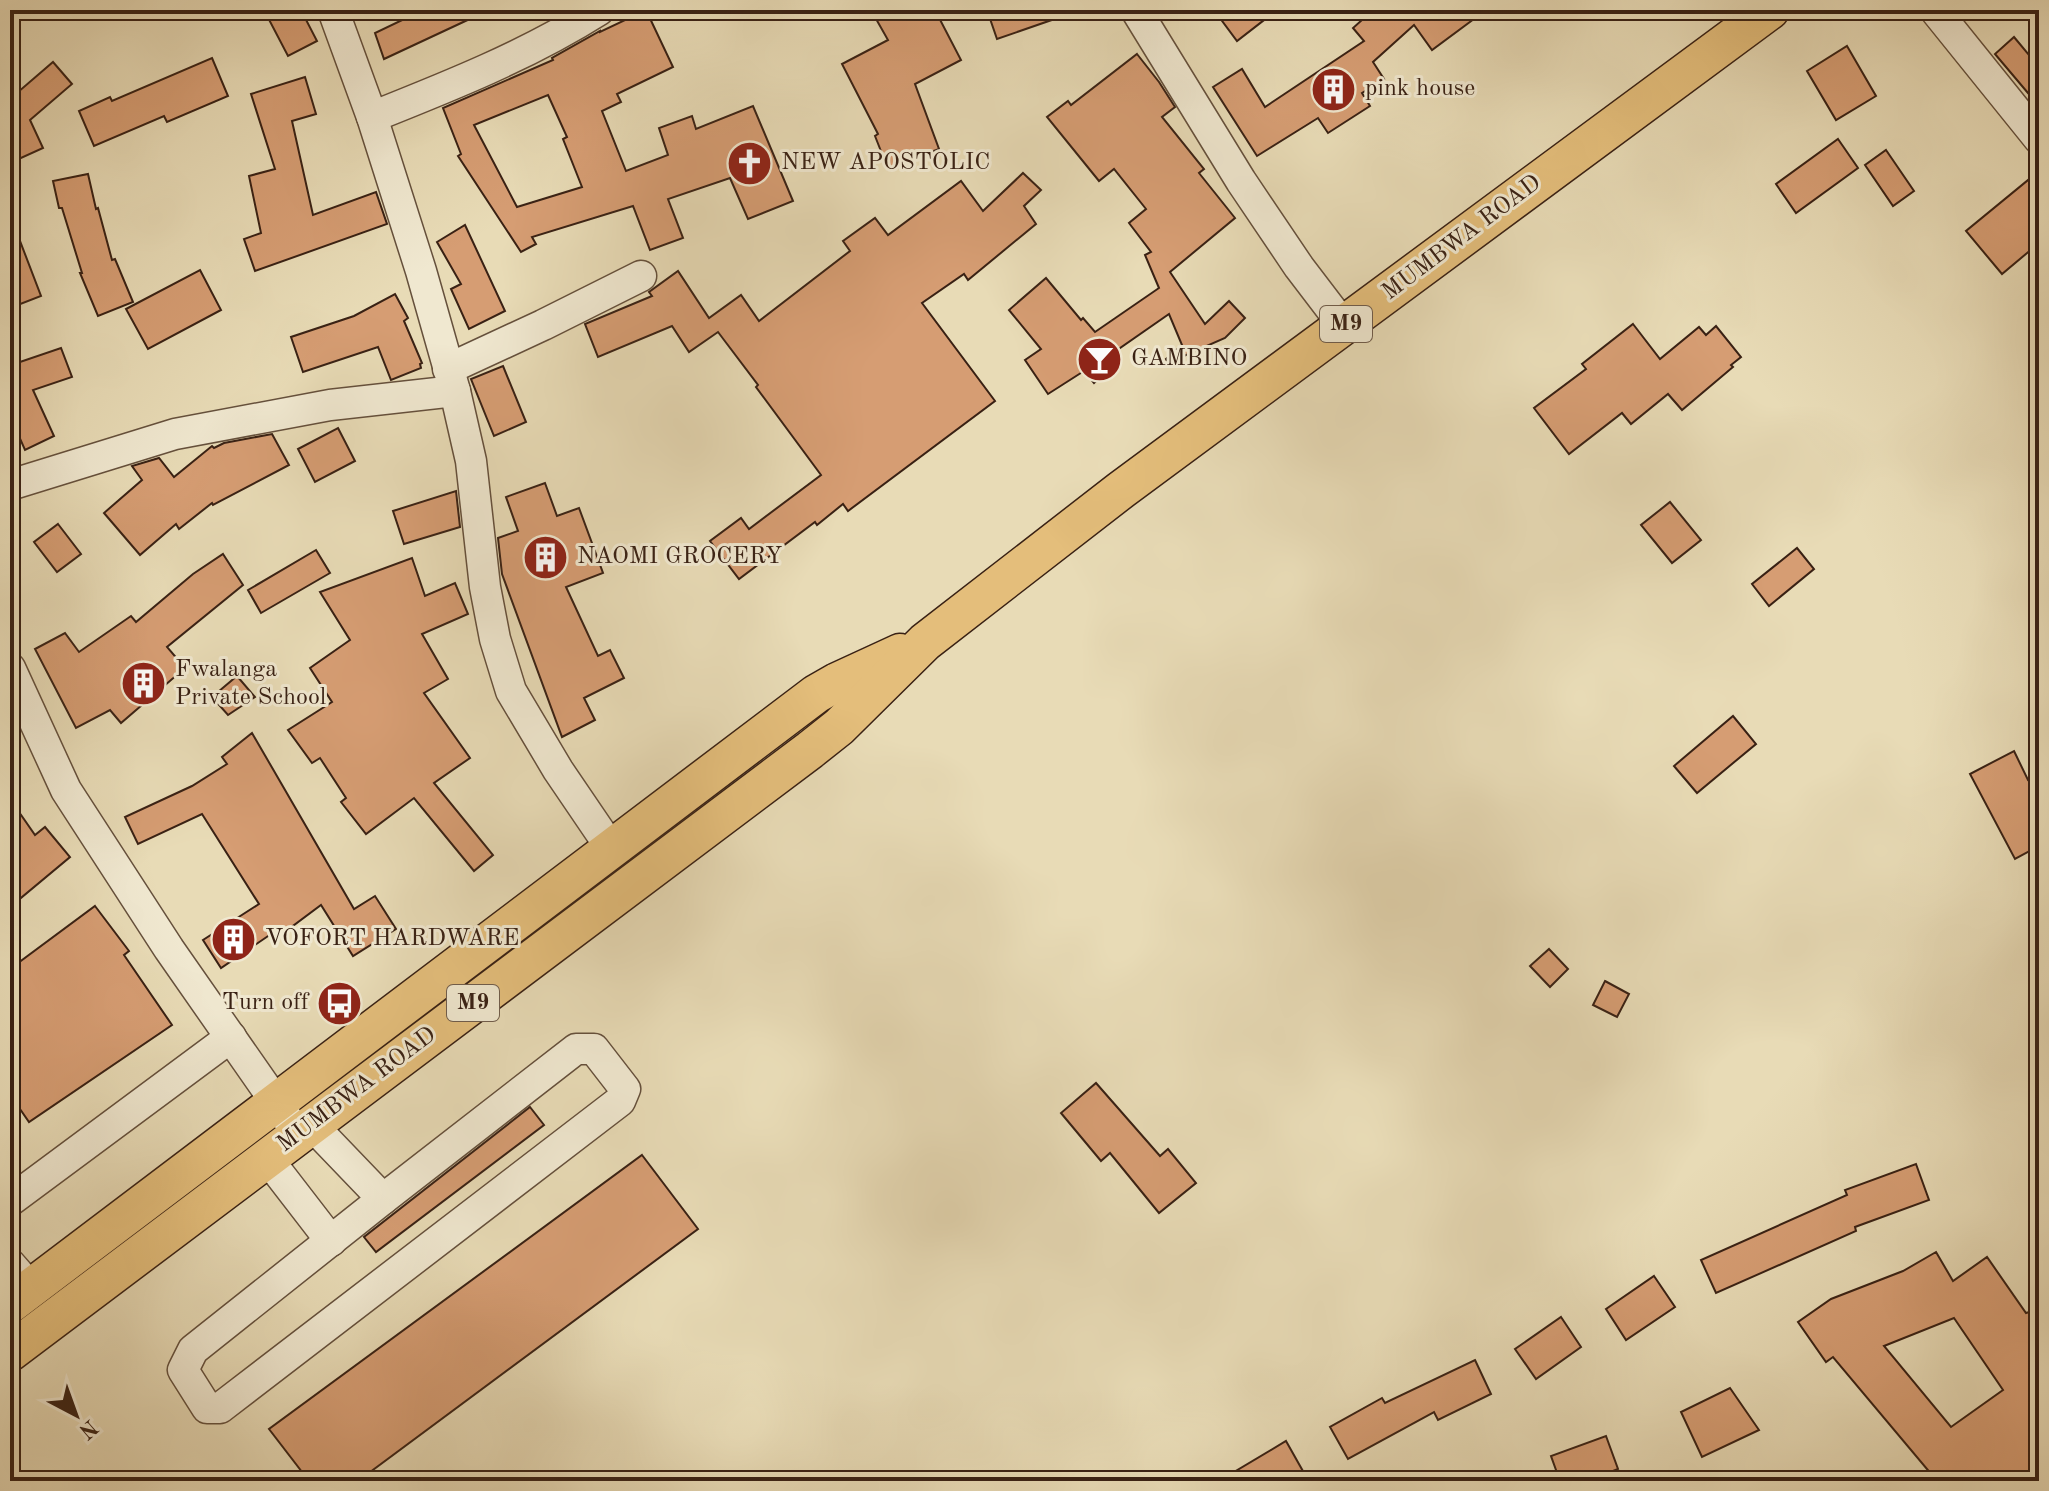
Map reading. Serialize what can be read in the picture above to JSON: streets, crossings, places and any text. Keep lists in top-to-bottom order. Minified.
{"streets":{"main road":["MUMBWA ROAD","M9"]},"places":{"building":["pink house","NAOMI GROCERY","Fwalanga Private School","VOFORT HARDWARE"],"church":["NEW APOSTOLIC"],"bar":["GAMBINO"],"bus stop":["Turn off"]},"north":"bottom right"}
